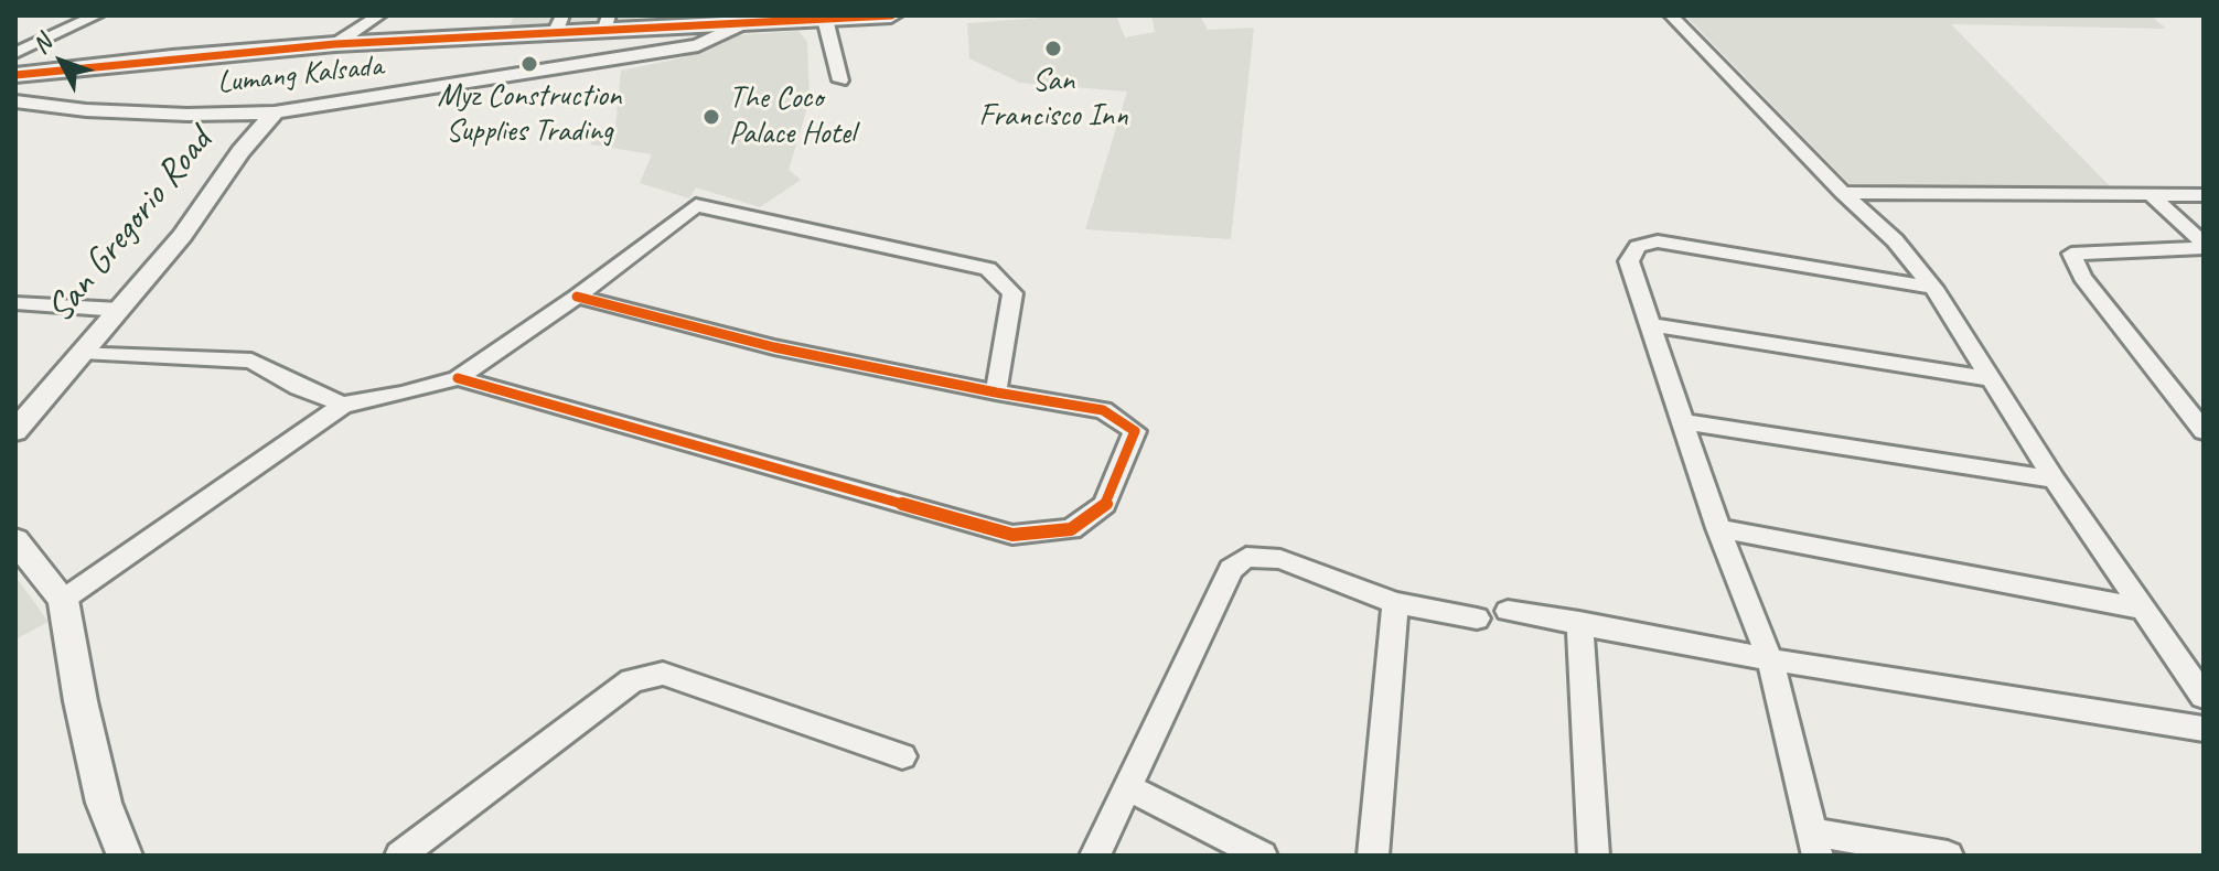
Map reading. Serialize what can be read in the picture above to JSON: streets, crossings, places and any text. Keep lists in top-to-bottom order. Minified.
{"streets":{"street":["Lumang Kalsada","San Gregorio Road"]},"crossings":[["Lumang Kalsada","San Gregorio Road"]],"places":["San Francisco Inn","Myz Construction Supplies Trading","The Coco Palace Hotel"],"north":"top left"}
